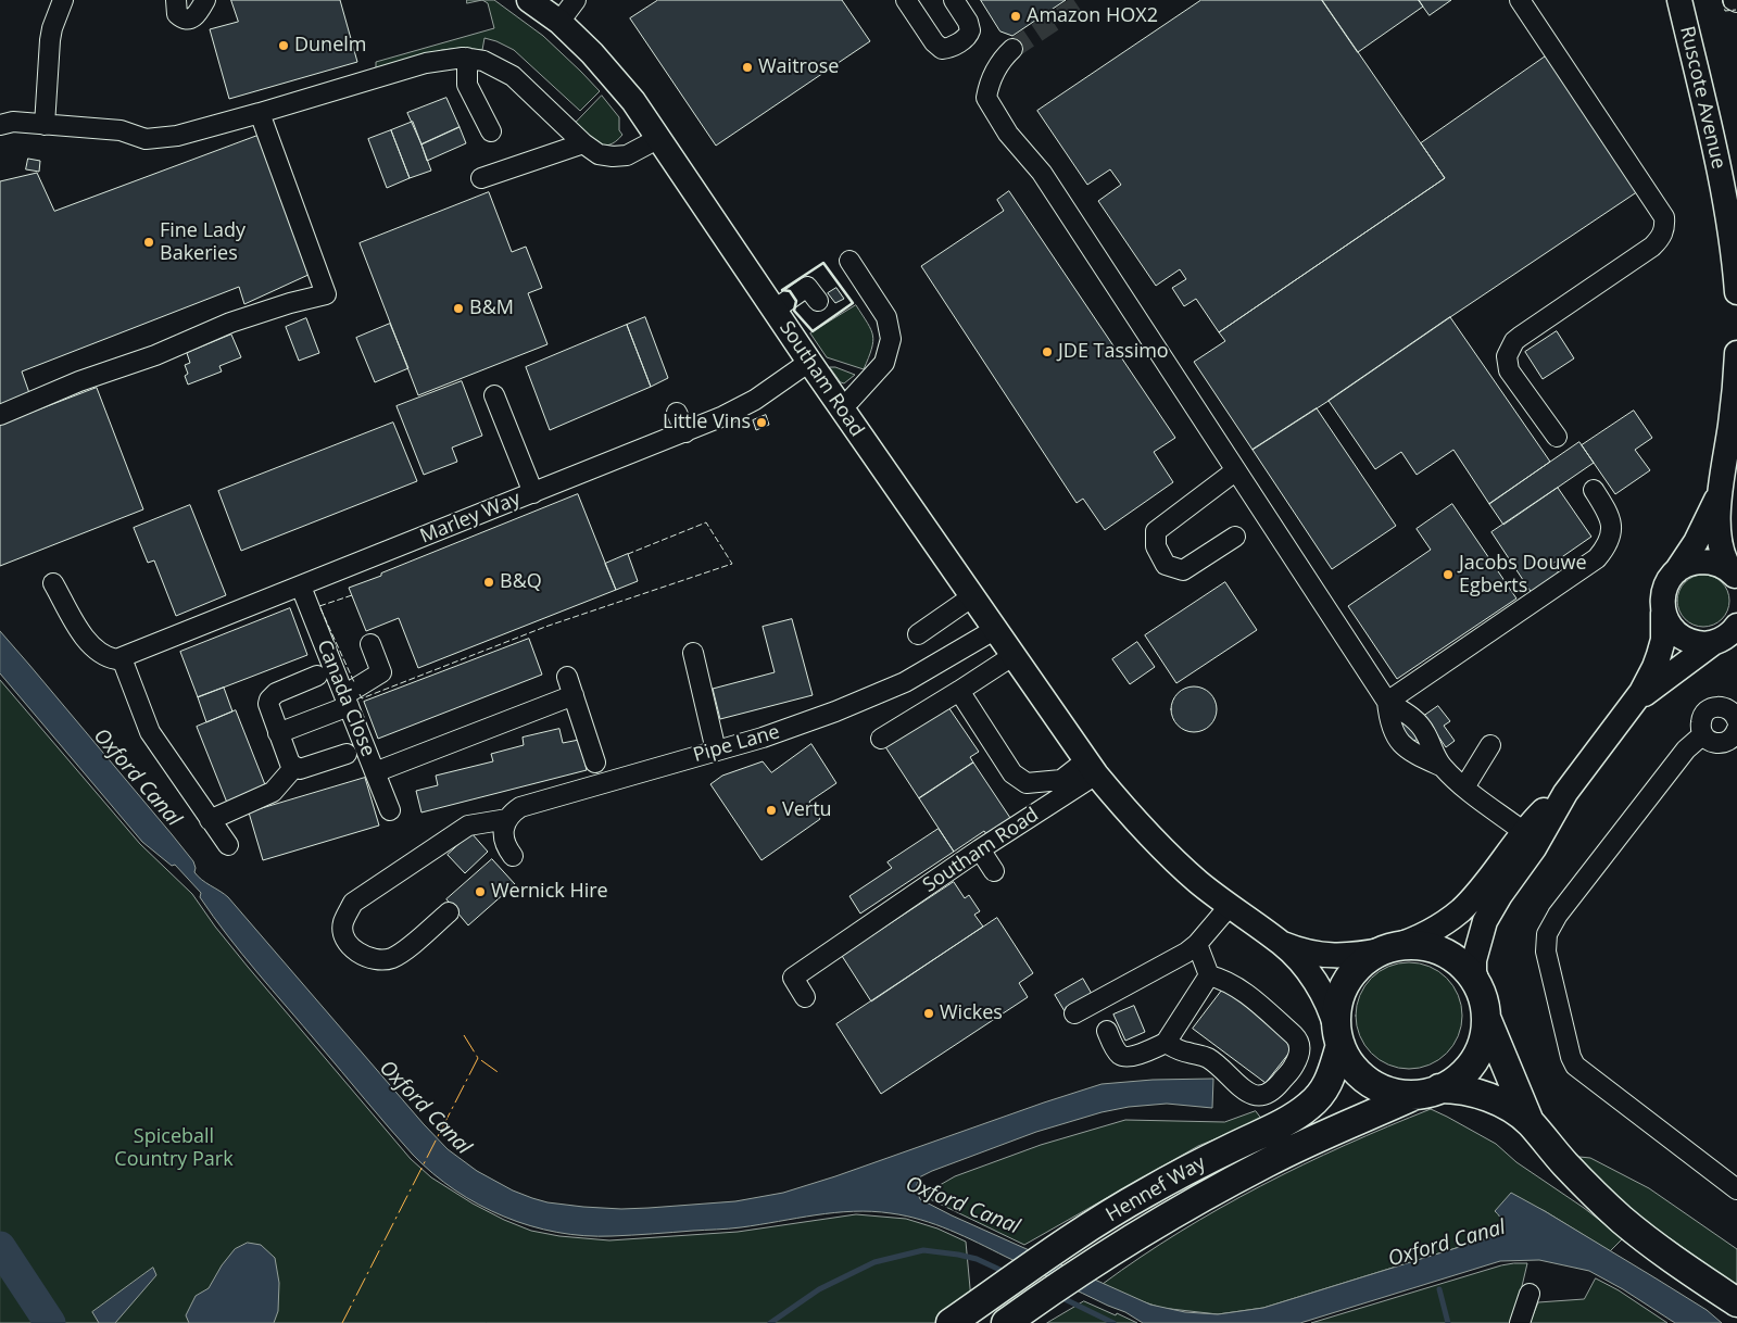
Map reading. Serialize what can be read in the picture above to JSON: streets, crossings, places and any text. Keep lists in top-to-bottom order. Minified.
{"streets":{"highway":["Hennef Way"],"main road":["Ruscote Avenue","Southam Road"],"street":["Marley Way","Canada Close","Pipe Lane"]},"crossings":[["Southam Road","Marley Way"],["Southam Road","Pipe Lane"],["Southam Road","Hennef Way"],["Marley Way","Canada Close"]],"water":["Oxford Canal"],"parks":["Spiceball Country Park"],"places":["Amazon HOX2","Dunelm","Waitrose","Fine Lady Bakeries","B&M","JDE Tassimo","Little Vins","Jacobs Douwe Egberts","B&Q","Vertu","Wernick Hire","Wickes"]}
